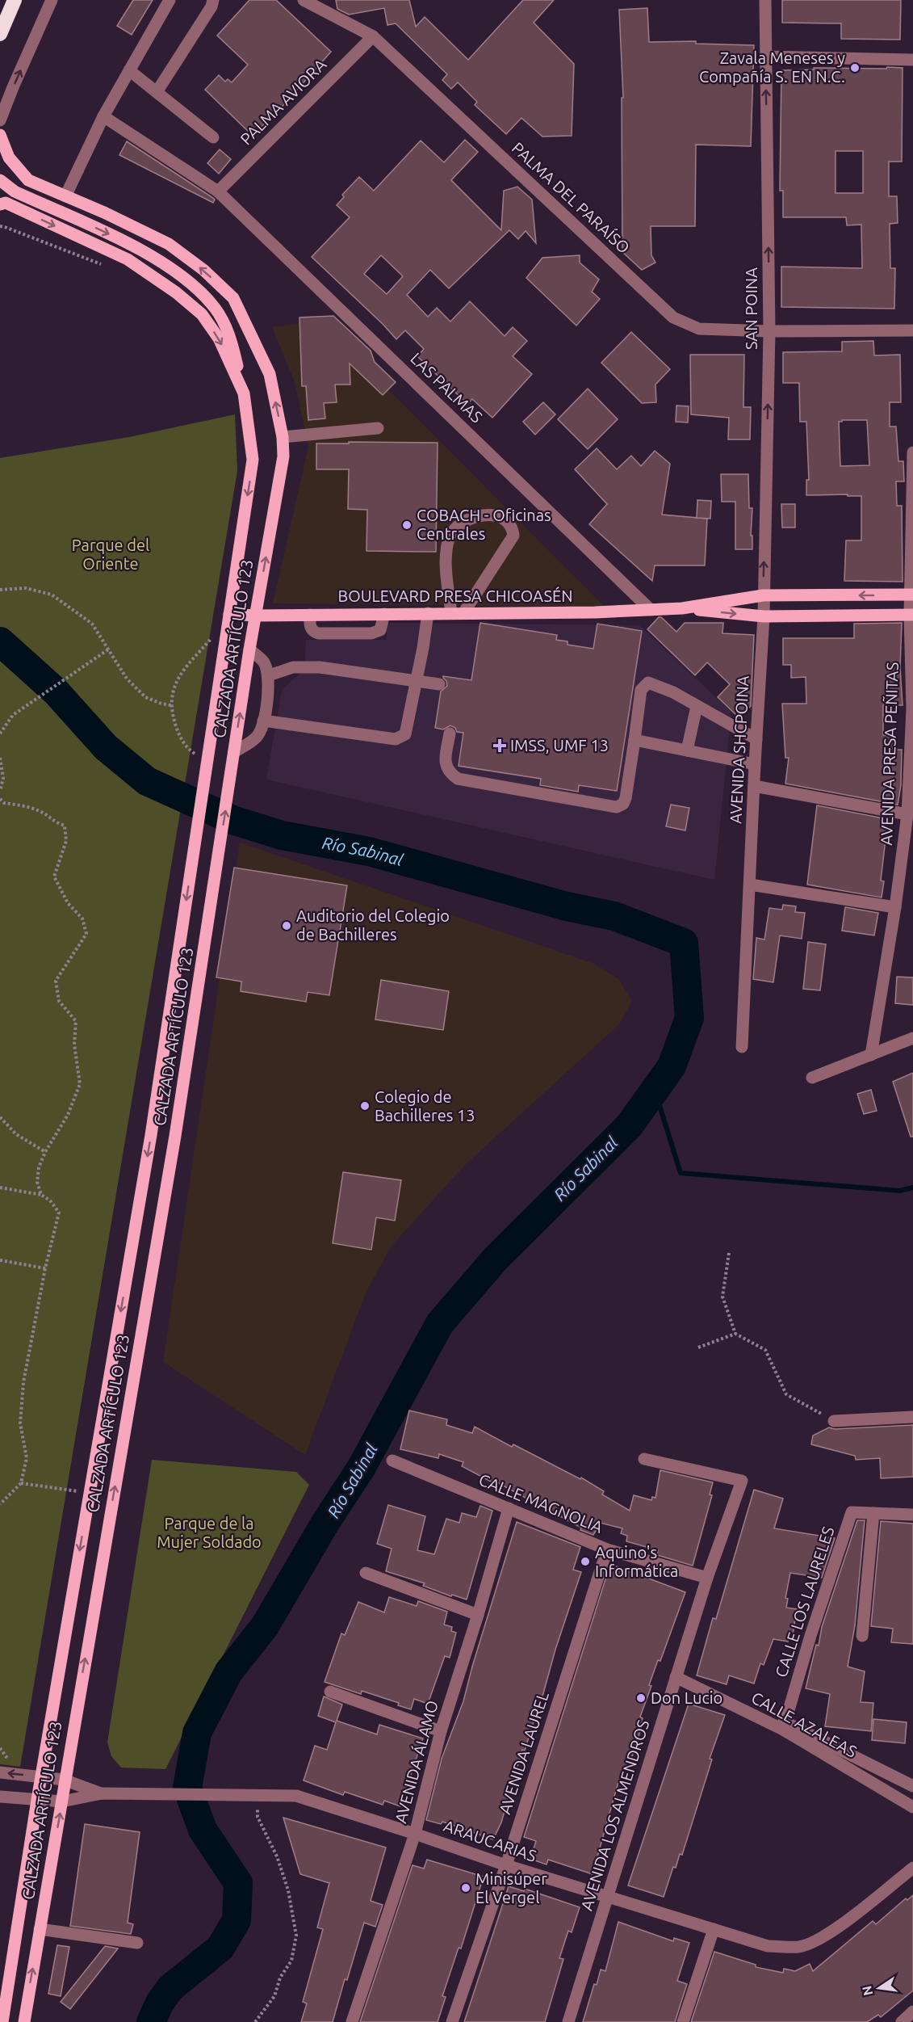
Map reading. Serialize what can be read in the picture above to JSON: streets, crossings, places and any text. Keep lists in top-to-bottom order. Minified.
{"streets":{"main road":["BOULEVARD PRESA CHICOASÉN","CALZADA ARTÍCULO 123"],"street":["PALMA AVIORA","PALMA DEL PARAÍSO","SAN POINA","LAS PALMAS","AVENIDA SHCPOINA","AVENIDA PRESA PEÑITAS","CALLE MAGNOLIA","CALLE LOS LAURELES","CALLE AZALEAS","AVENIDA LAUREL","AVENIDA ÁLAMO","AVENIDA LOS ALMENDROS","ARAUCARIAS"]},"crossings":[["PALMA AVIORA","PALMA DEL PARAÍSO"],["PALMA AVIORA","LAS PALMAS"],["PALMA DEL PARAÍSO","SAN POINA"],["SAN POINA","BOULEVARD PRESA CHICOASÉN"],["SAN POINA","AVENIDA SHCPOINA"],["LAS PALMAS","BOULEVARD PRESA CHICOASÉN"],["BOULEVARD PRESA CHICOASÉN","CALZADA ARTÍCULO 123"],["BOULEVARD PRESA CHICOASÉN","AVENIDA SHCPOINA"],["BOULEVARD PRESA CHICOASÉN","AVENIDA PRESA PEÑITAS"],["CALLE MAGNOLIA","AVENIDA LAUREL"],["CALLE MAGNOLIA","AVENIDA ÁLAMO"],["CALLE MAGNOLIA","AVENIDA LOS ALMENDROS"],["CALLE LOS LAURELES","CALLE AZALEAS"],["CALLE AZALEAS","AVENIDA LOS ALMENDROS"],["AVENIDA LAUREL","ARAUCARIAS"],["AVENIDA ÁLAMO","ARAUCARIAS"],["AVENIDA LOS ALMENDROS","ARAUCARIAS"]],"one_way":["SAN POINA"],"water":["Río Sabinal"],"parks":["Parque del Oriente","Parque de la Mujer Soldado"],"places":{"other":["Zavala Meneses y Compañía S. EN N.C.","COBACH - Oficinas Centrales","Auditorio del Colegio de Bachilleres","Colegio de Bachilleres 13","Aquino's Informática","Don Lucio","Minisúper El Vergel"],"health":["IMSS, UMF 13"]},"north":"left"}
